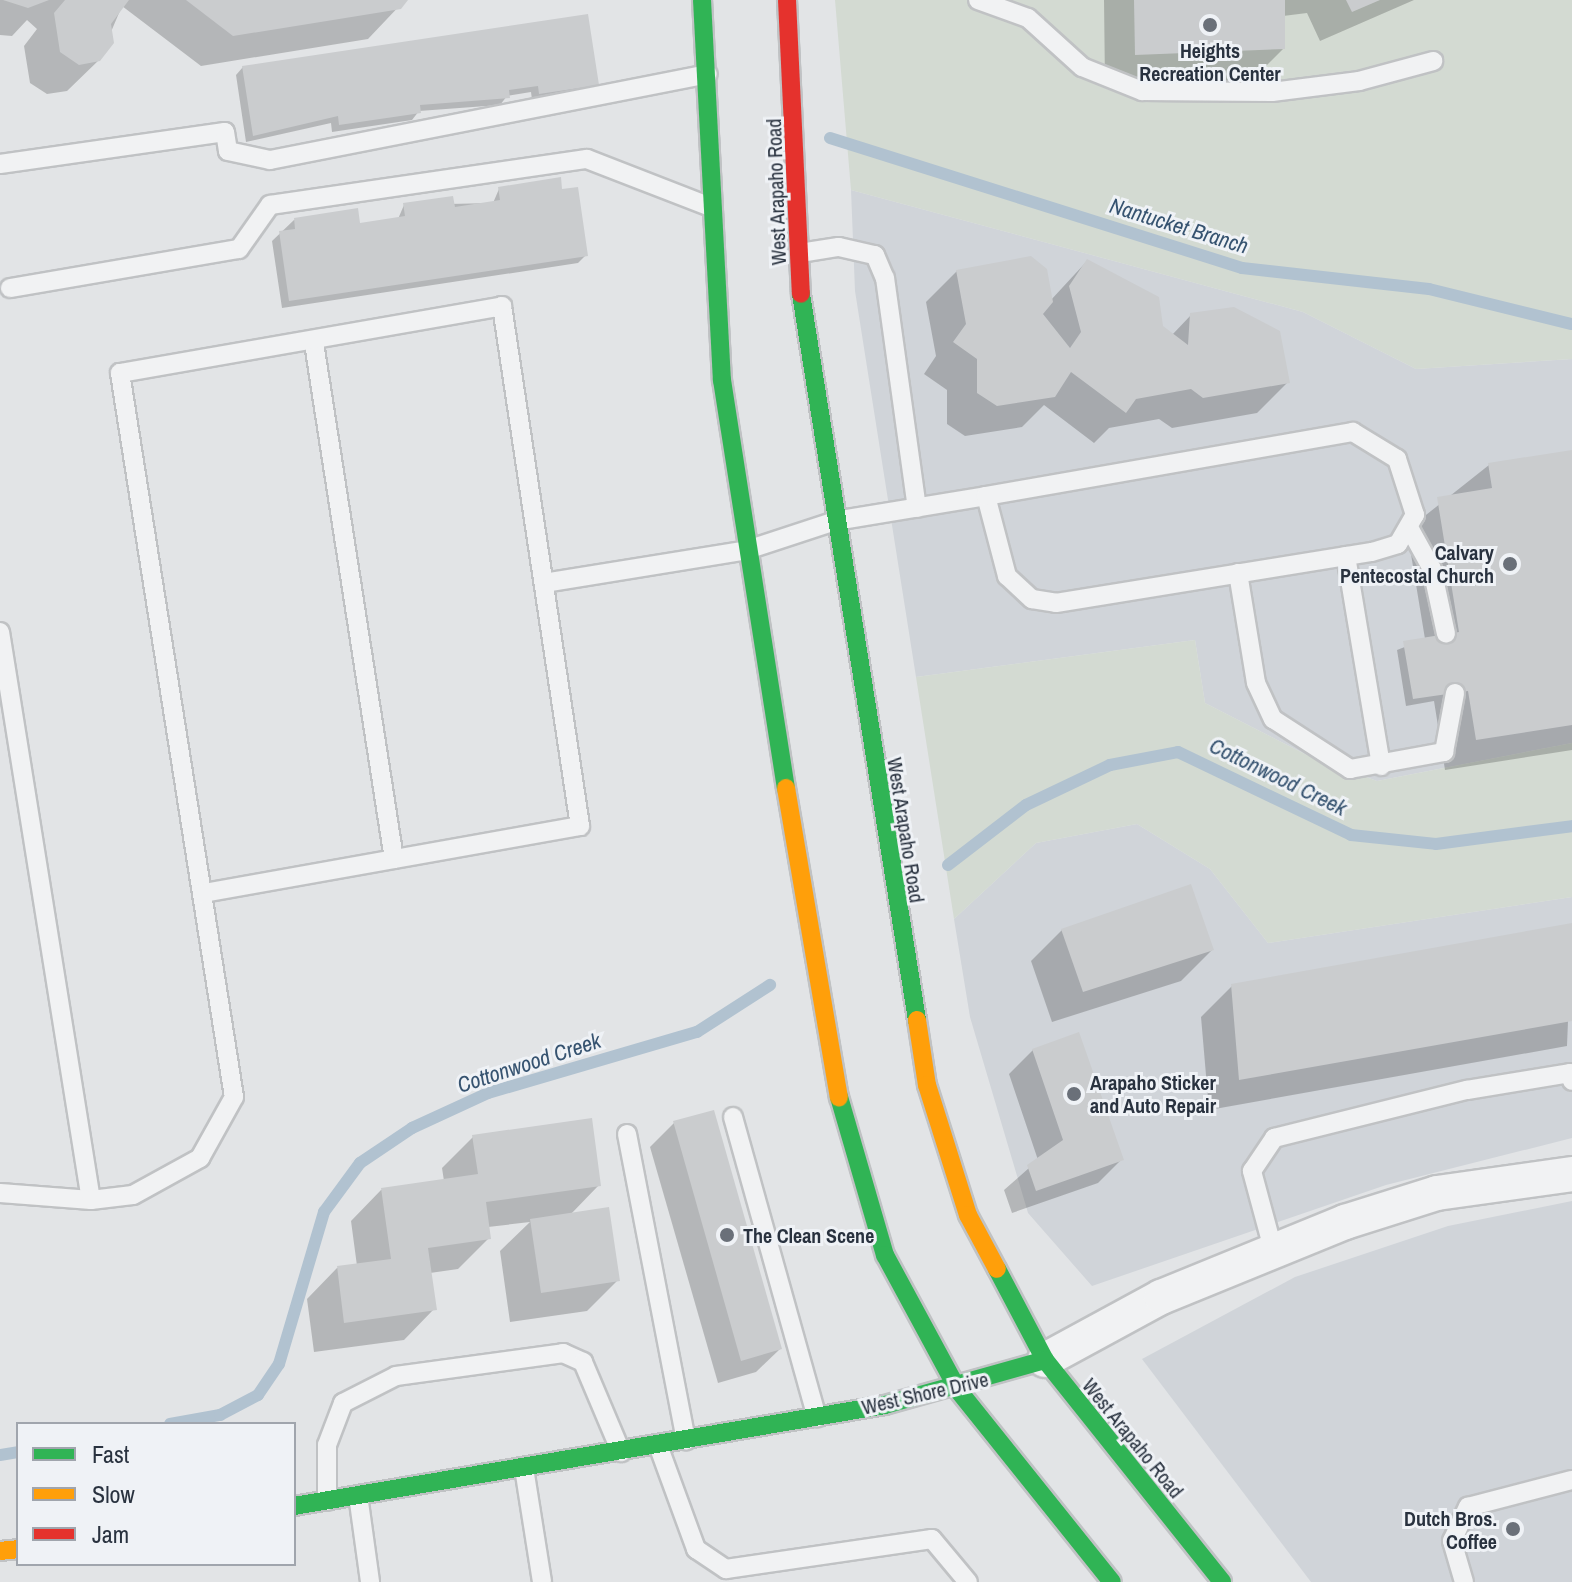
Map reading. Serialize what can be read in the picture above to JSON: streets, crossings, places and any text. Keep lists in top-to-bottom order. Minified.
{"streets":{"main road":["West Arapaho Road","West Shore Drive"]},"crossings":[["West Arapaho Road","West Shore Drive"]],"water":["Nantucket Branch","Cottonwood Creek"],"places":["Heights Recreation Center","Calvary Pentecostal Church","Arapaho Sticker and Auto Repair","The Clean Scene","Dutch Bros. Coffee"],"legend":["Fast","Slow","Jam"]}
